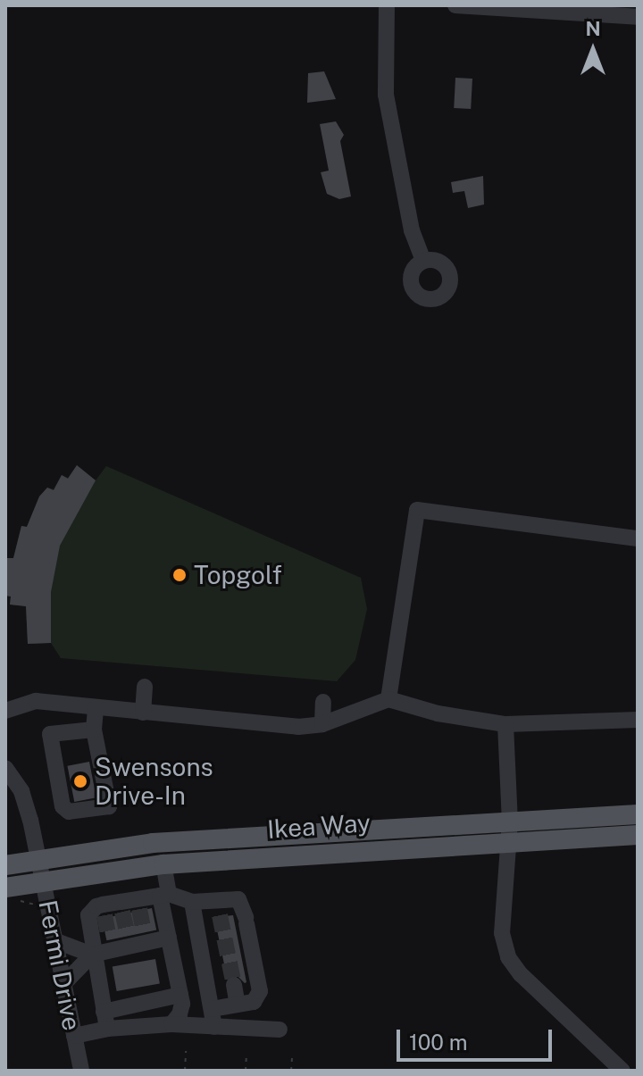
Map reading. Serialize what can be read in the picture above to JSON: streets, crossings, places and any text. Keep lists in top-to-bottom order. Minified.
{"streets":{"main road":["Ikea Way"],"street":["Fermi Drive"]},"crossings":[["Ikea Way","Fermi Drive"]],"places":["Topgolf","Swensons Drive-In"],"scale_bar":"100 m","north":"top"}
